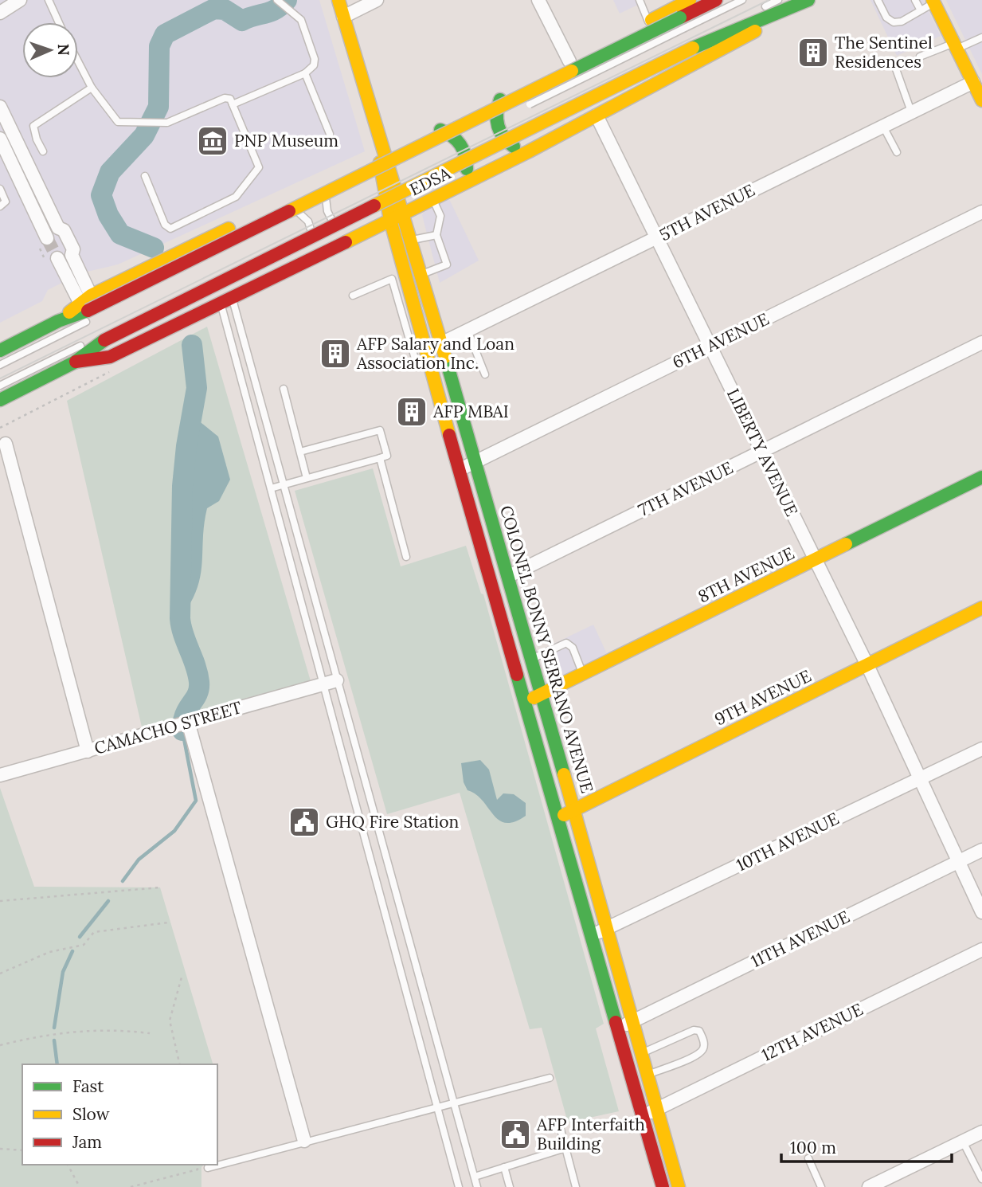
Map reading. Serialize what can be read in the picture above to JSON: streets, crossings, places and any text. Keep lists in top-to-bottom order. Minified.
{"streets":{"main road":["EDSA","8TH AVENUE","COLONEL BONNY SERRANO AVENUE","9TH AVENUE"],"street":["5TH AVENUE","6TH AVENUE","LIBERTY AVENUE","7TH AVENUE","CAMACHO STREET","10TH AVENUE","11TH AVENUE","12TH AVENUE"]},"crossings":[["EDSA","LIBERTY AVENUE"],["EDSA","COLONEL BONNY SERRANO AVENUE"],["5TH AVENUE","LIBERTY AVENUE"],["5TH AVENUE","COLONEL BONNY SERRANO AVENUE"],["6TH AVENUE","LIBERTY AVENUE"],["6TH AVENUE","COLONEL BONNY SERRANO AVENUE"],["LIBERTY AVENUE","7TH AVENUE"],["LIBERTY AVENUE","8TH AVENUE"],["LIBERTY AVENUE","9TH AVENUE"],["LIBERTY AVENUE","10TH AVENUE"],["LIBERTY AVENUE","11TH AVENUE"],["7TH AVENUE","COLONEL BONNY SERRANO AVENUE"],["8TH AVENUE","COLONEL BONNY SERRANO AVENUE"],["COLONEL BONNY SERRANO AVENUE","9TH AVENUE"],["COLONEL BONNY SERRANO AVENUE","10TH AVENUE"],["COLONEL BONNY SERRANO AVENUE","11TH AVENUE"],["COLONEL BONNY SERRANO AVENUE","12TH AVENUE"]],"places":{"building":["The Sentinel Residences","AFP Salary and Loan Association Inc.","AFP MBAI"],"museum":["PNP Museum"],"public building":["GHQ Fire Station","AFP Interfaith Building"]},"legend":["Fast","Slow","Jam"],"scale_bar":"100 m","north":"right"}
